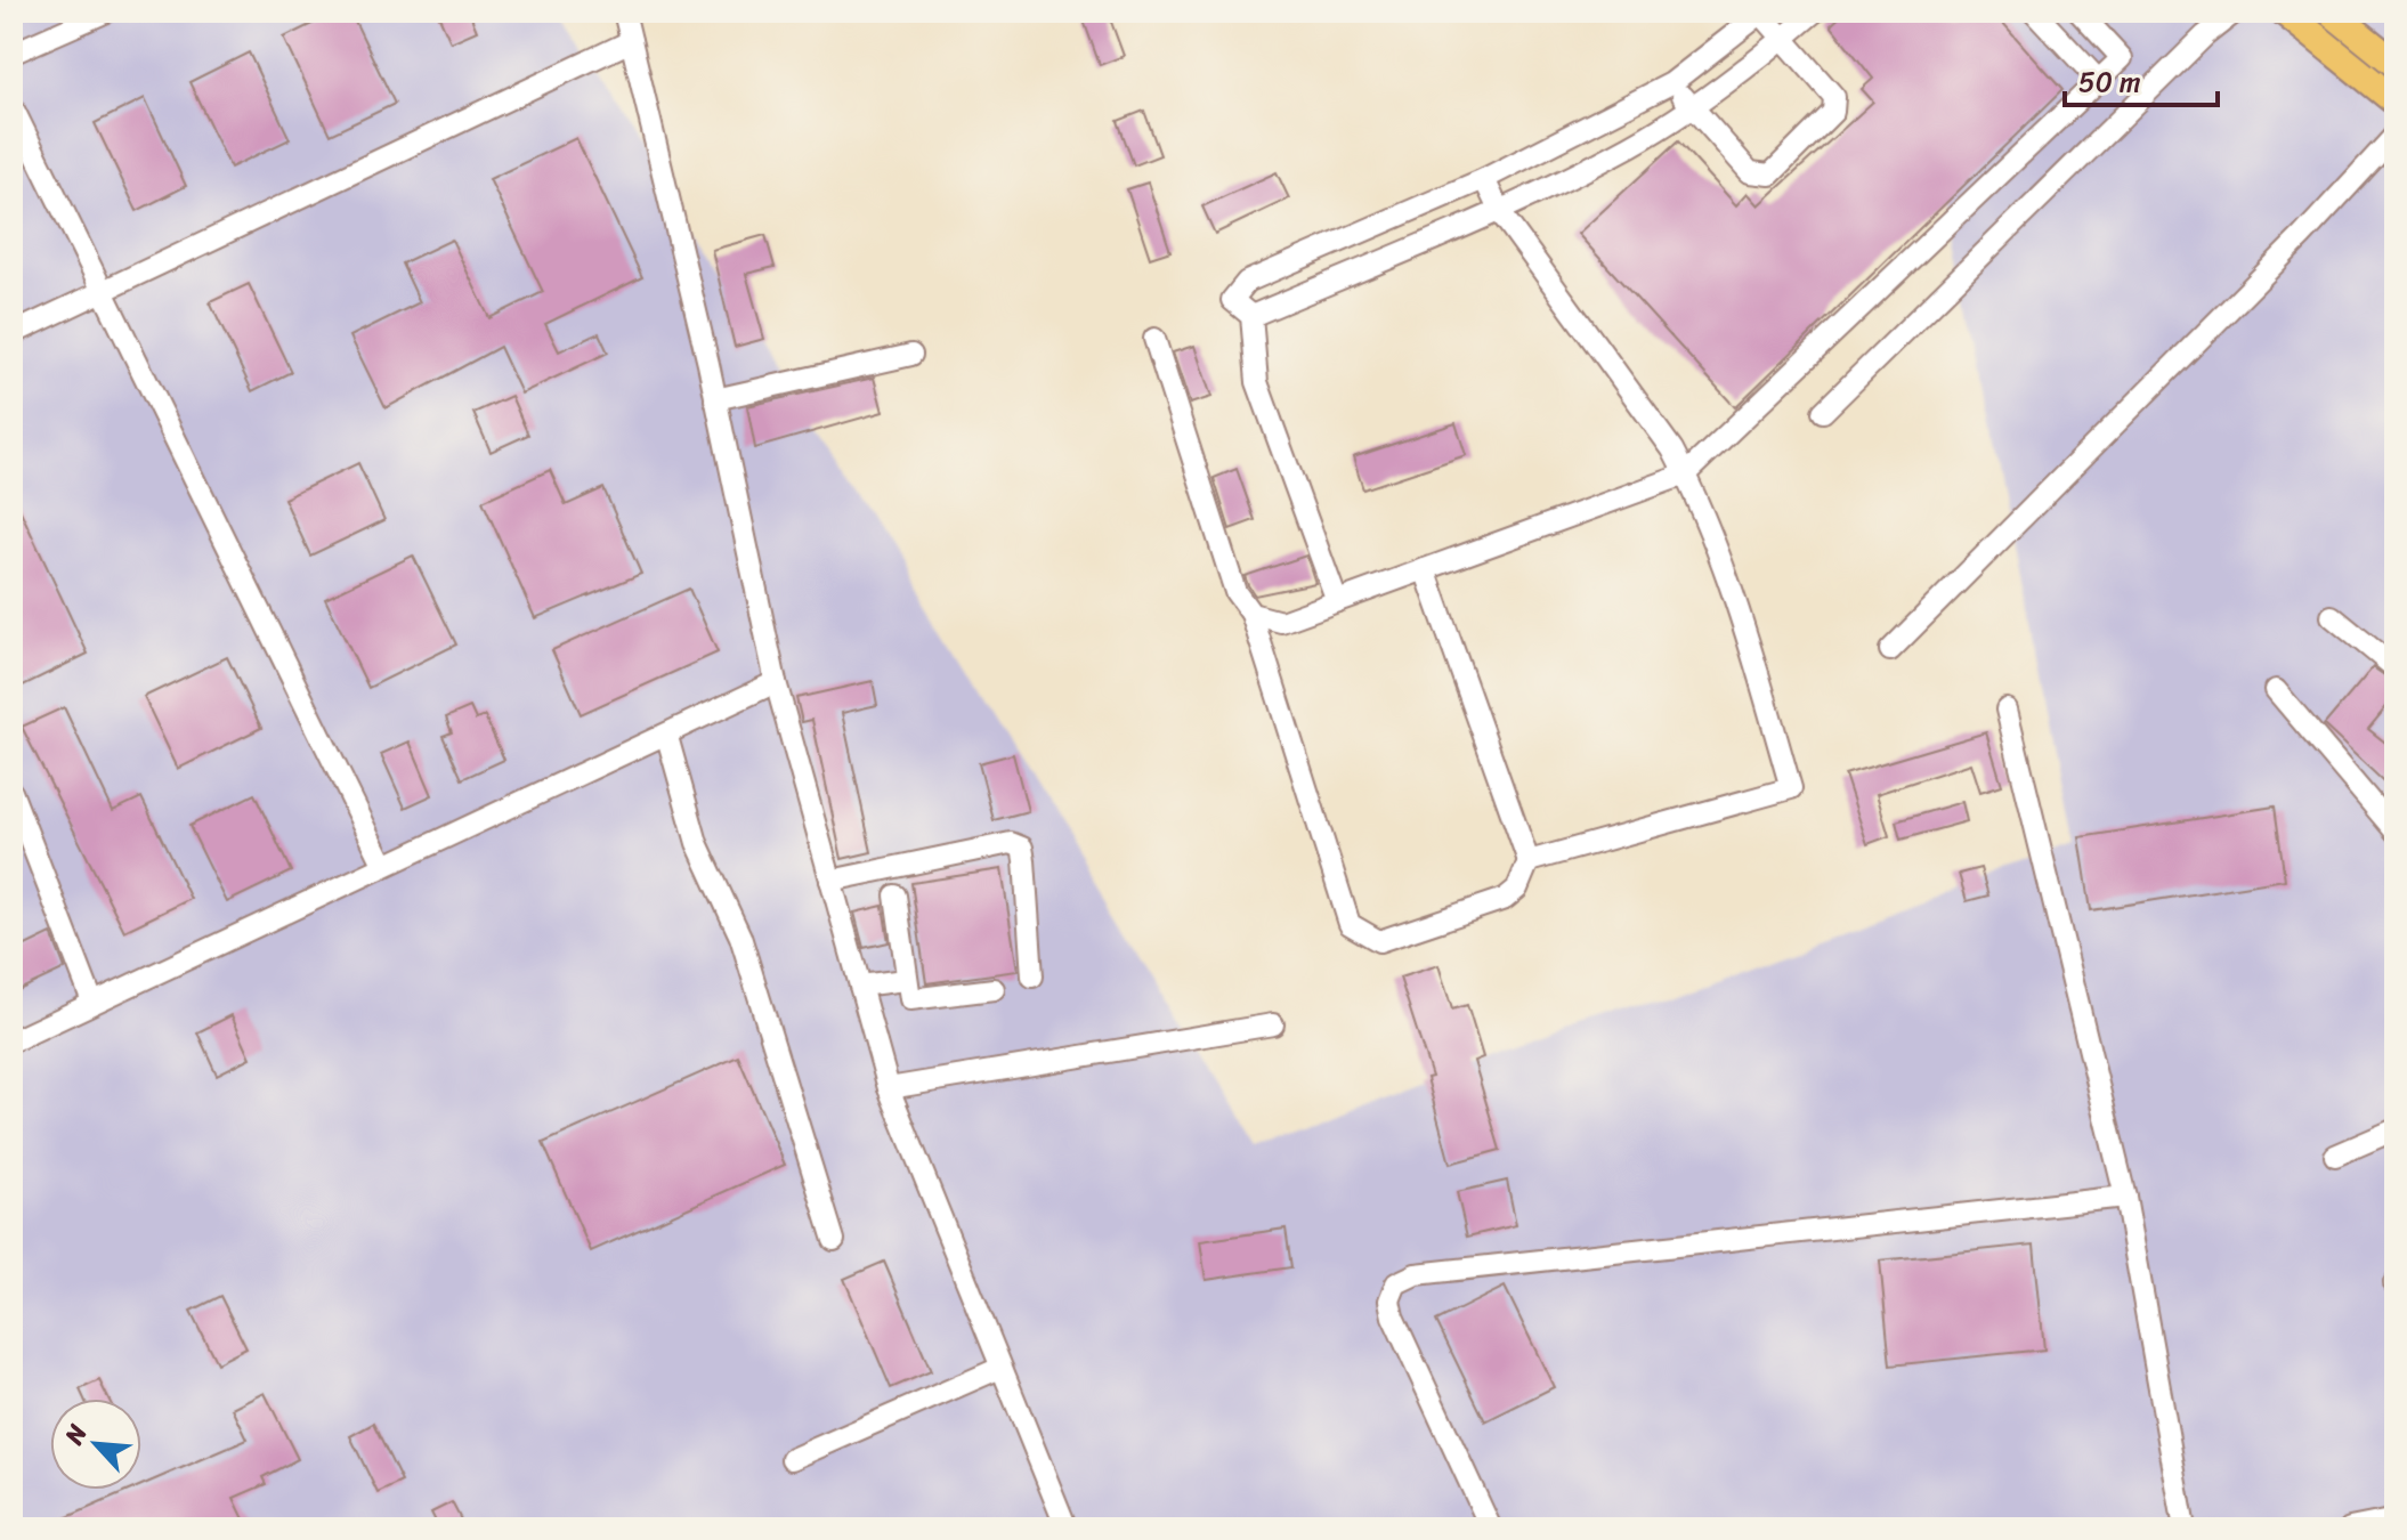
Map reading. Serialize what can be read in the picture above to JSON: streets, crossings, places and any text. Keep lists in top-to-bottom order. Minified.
{"scale_bar":"50 m","north":"top left"}
